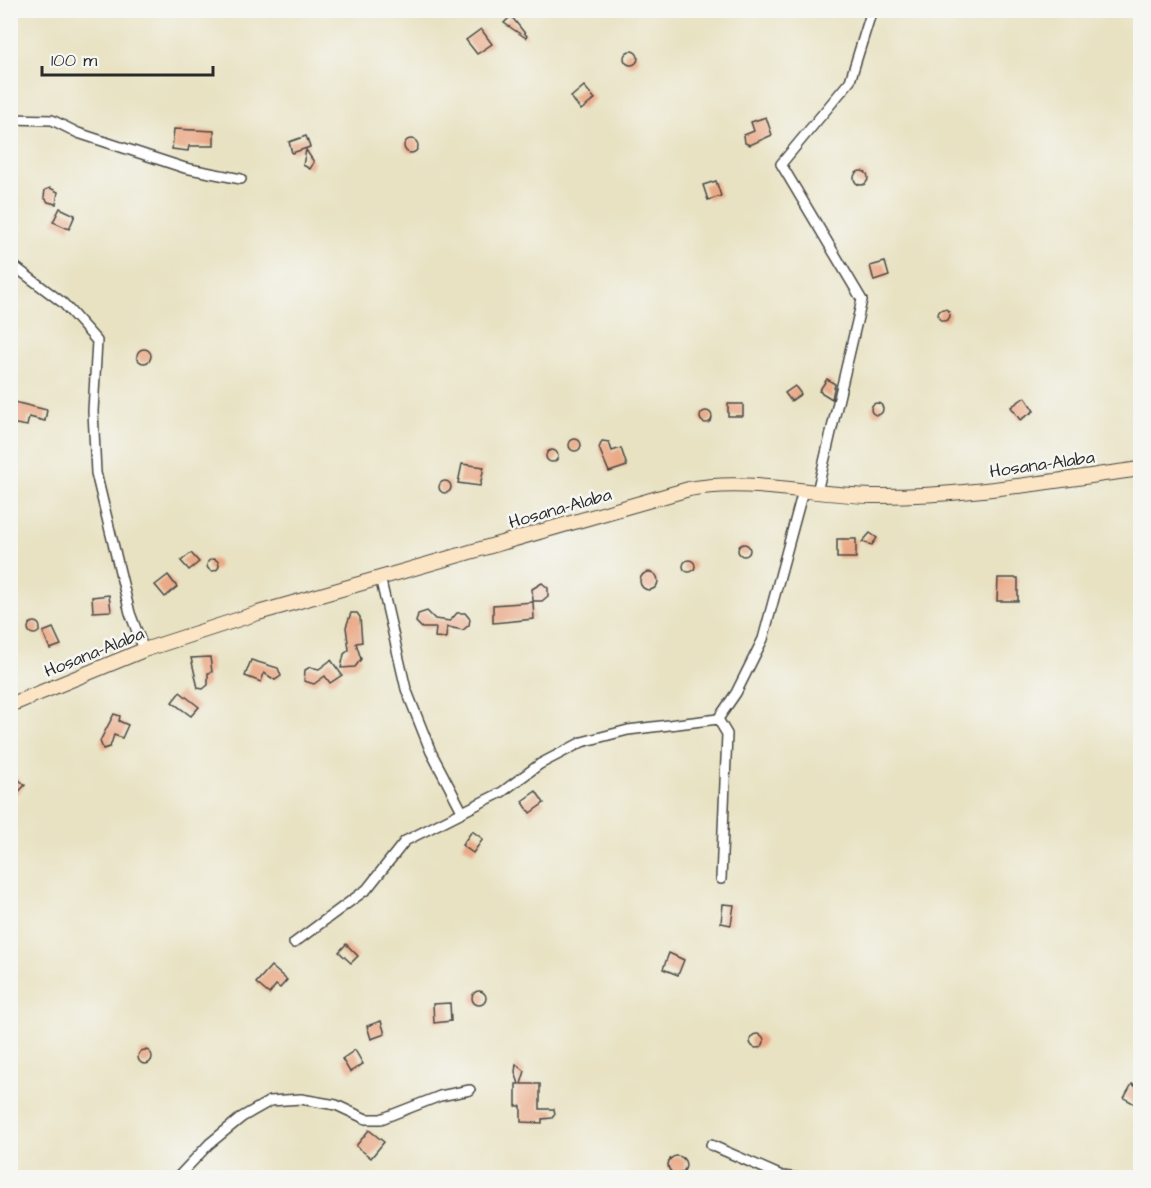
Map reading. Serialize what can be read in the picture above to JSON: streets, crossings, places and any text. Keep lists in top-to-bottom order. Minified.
{"streets":{"main road":["Hosana-Alaba"]},"scale_bar":"100 m"}
